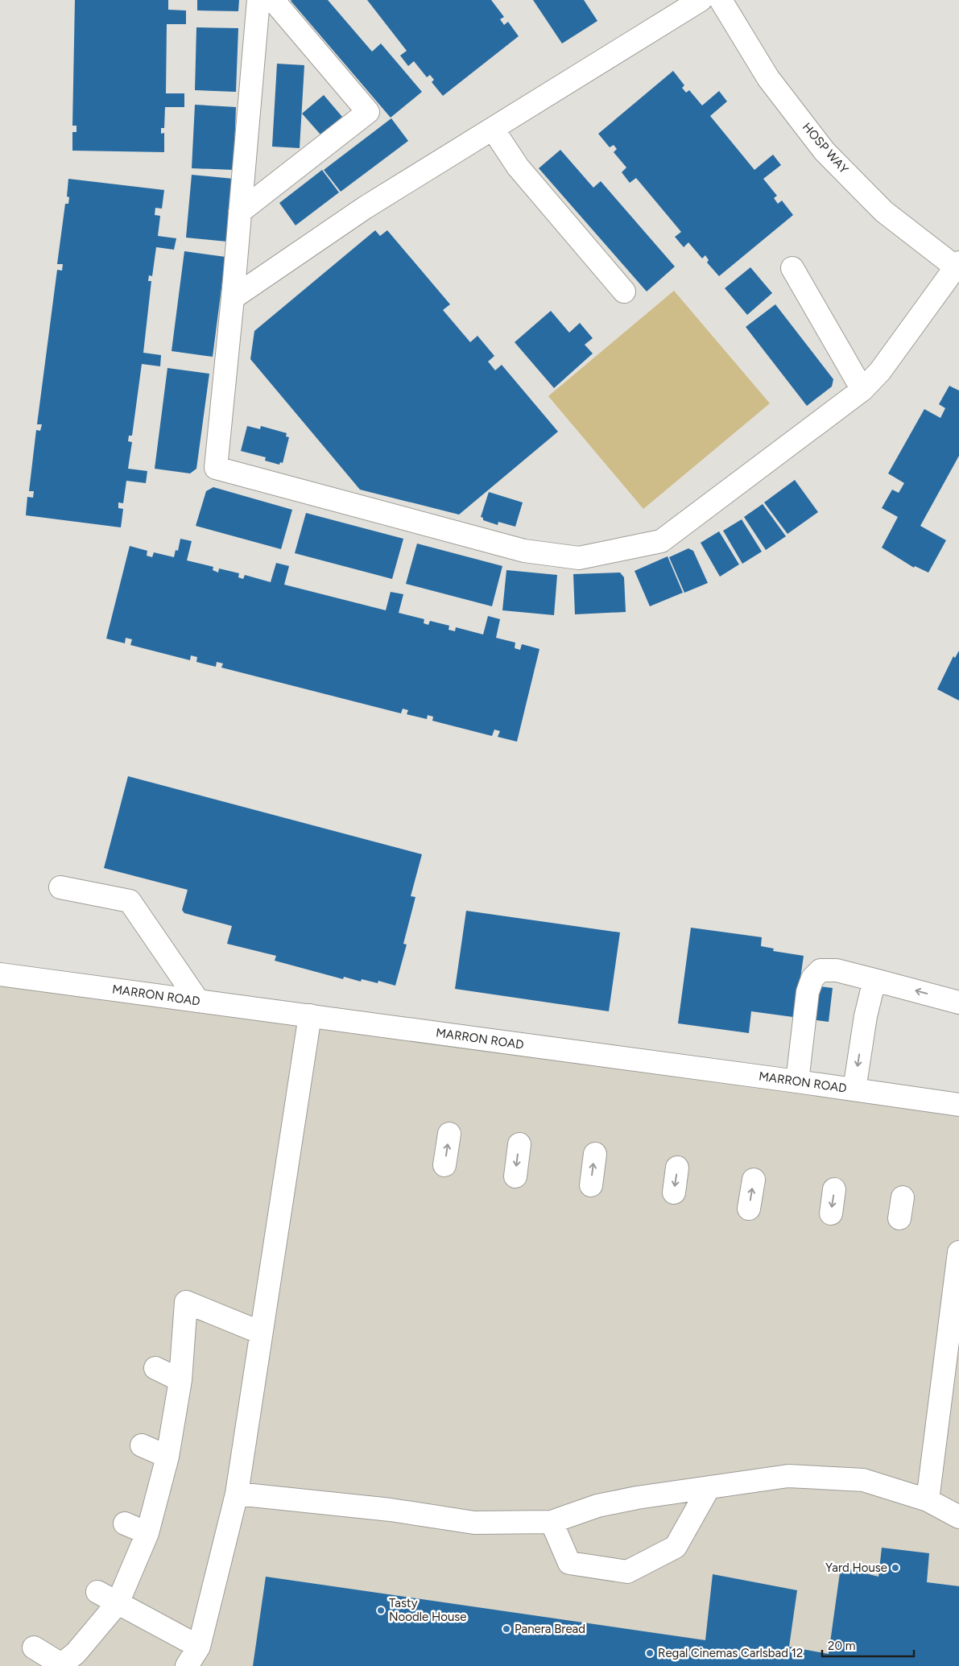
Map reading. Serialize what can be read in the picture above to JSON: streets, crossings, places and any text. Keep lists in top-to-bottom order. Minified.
{"streets":{"main road":["HOSP WAY","MARRON ROAD"]},"places":["Yard House","Tasty Noodle House","Panera Bread","Regal Cinemas Carlsbad 12"],"scale_bar":"20 m"}
